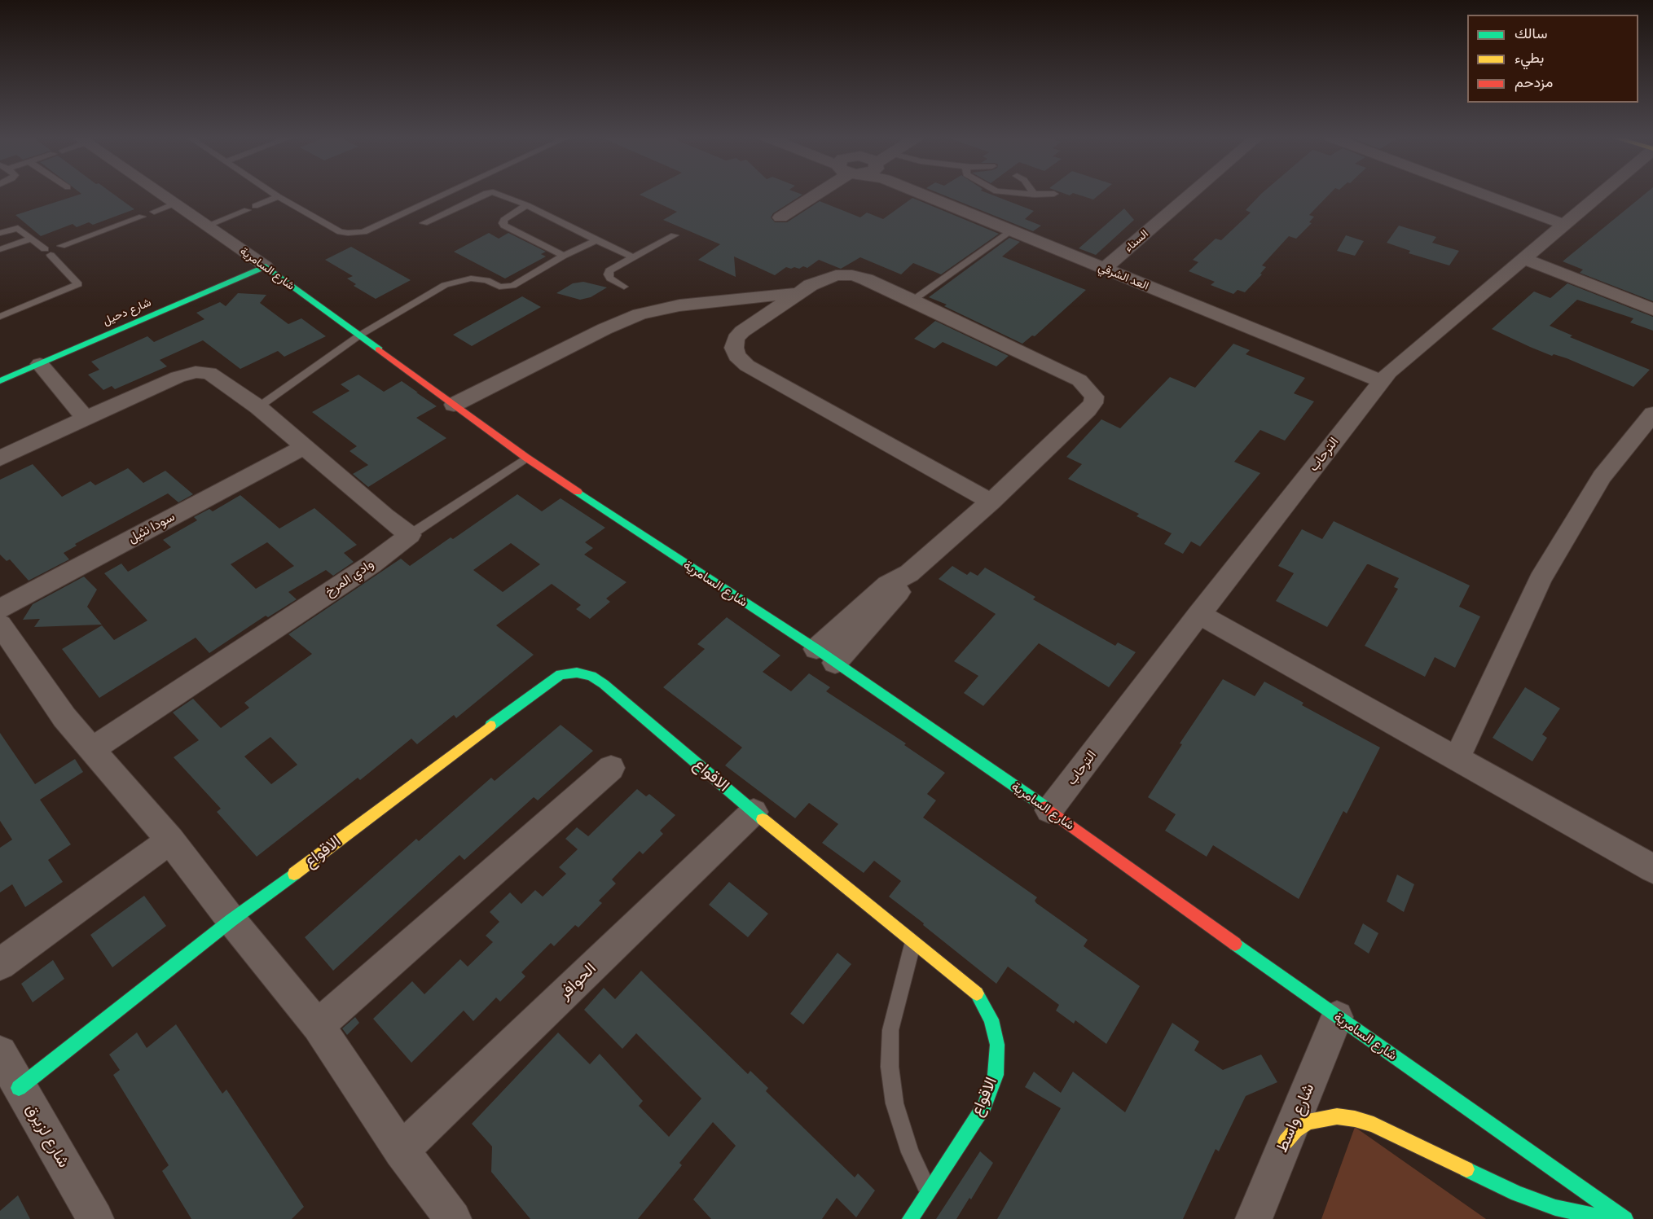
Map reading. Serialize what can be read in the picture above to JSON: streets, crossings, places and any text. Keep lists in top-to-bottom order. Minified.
{"streets":{"street":["السناء","شارع السامرية","العد الشرقي","شارع دحيل","الترحاب","سودا نثيل","وادي المرخ","الاقواع","الحوافر","شارع واسط","شارع لزيرق"]},"crossings":[["السناء","العد الشرقي"],["شارع السامرية","شارع دحيل"],["شارع السامرية","الترحاب"],["شارع السامرية","شارع واسط"],["العد الشرقي","الترحاب"],["الاقواع","الحوافر"],["الاقواع","شارع لزيرق"]],"legend":["سالك","بطيء","مزدحم"]}
